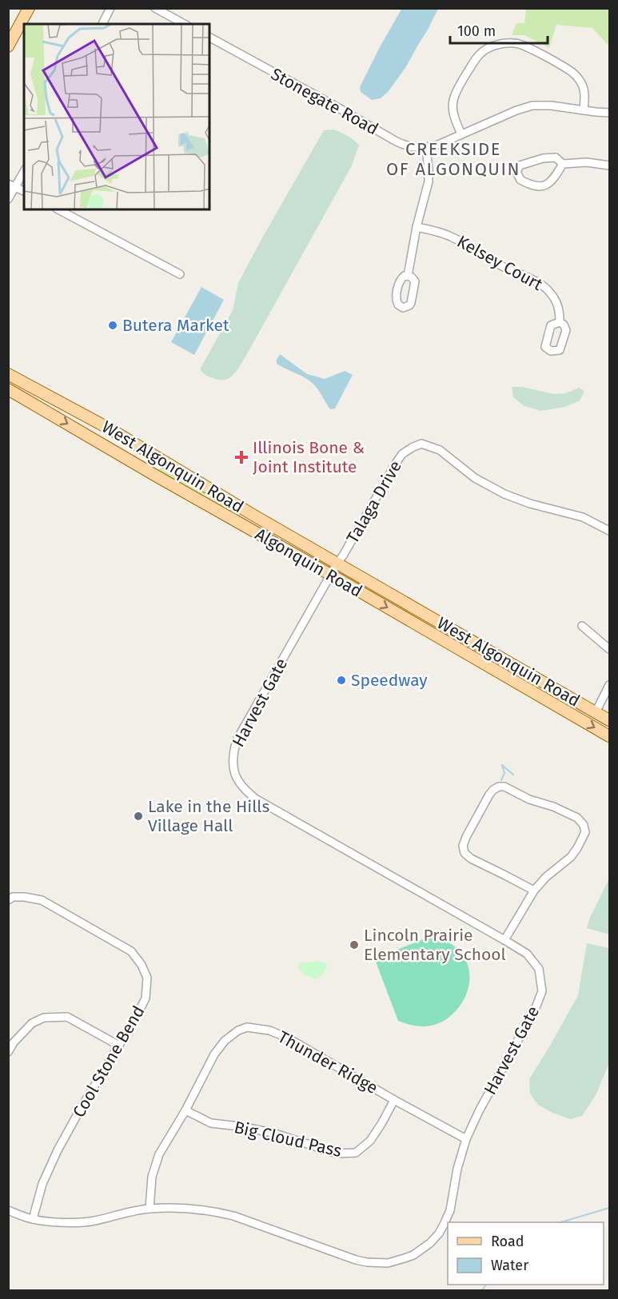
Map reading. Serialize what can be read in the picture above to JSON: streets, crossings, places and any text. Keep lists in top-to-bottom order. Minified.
{"streets":{"main road":["West Algonquin Road","Algonquin Road"],"street":["Stonegate Road","Kelsey Court","Talaga Drive","Harvest Gate","Cool Stone Bend","Thunder Ridge","Big Cloud Pass"]},"crossings":[["West Algonquin Road","Talaga Drive"],["Talaga Drive","Algonquin Road"],["Talaga Drive","Harvest Gate"],["Algonquin Road","Harvest Gate"],["Harvest Gate","Cool Stone Bend"],["Harvest Gate","Thunder Ridge"],["Thunder Ridge","Big Cloud Pass"]],"one_way":["Algonquin Road"],"districts":["CREEKSIDE OF ALGONQUIN"],"places":{"other":["Butera Market","Speedway","Lake in the Hills Village Hall","Lincoln Prairie Elementary School"],"health":["Illinois Bone & Joint Institute"]},"legend":["Road","Water"],"scale_bar":"100 m"}
